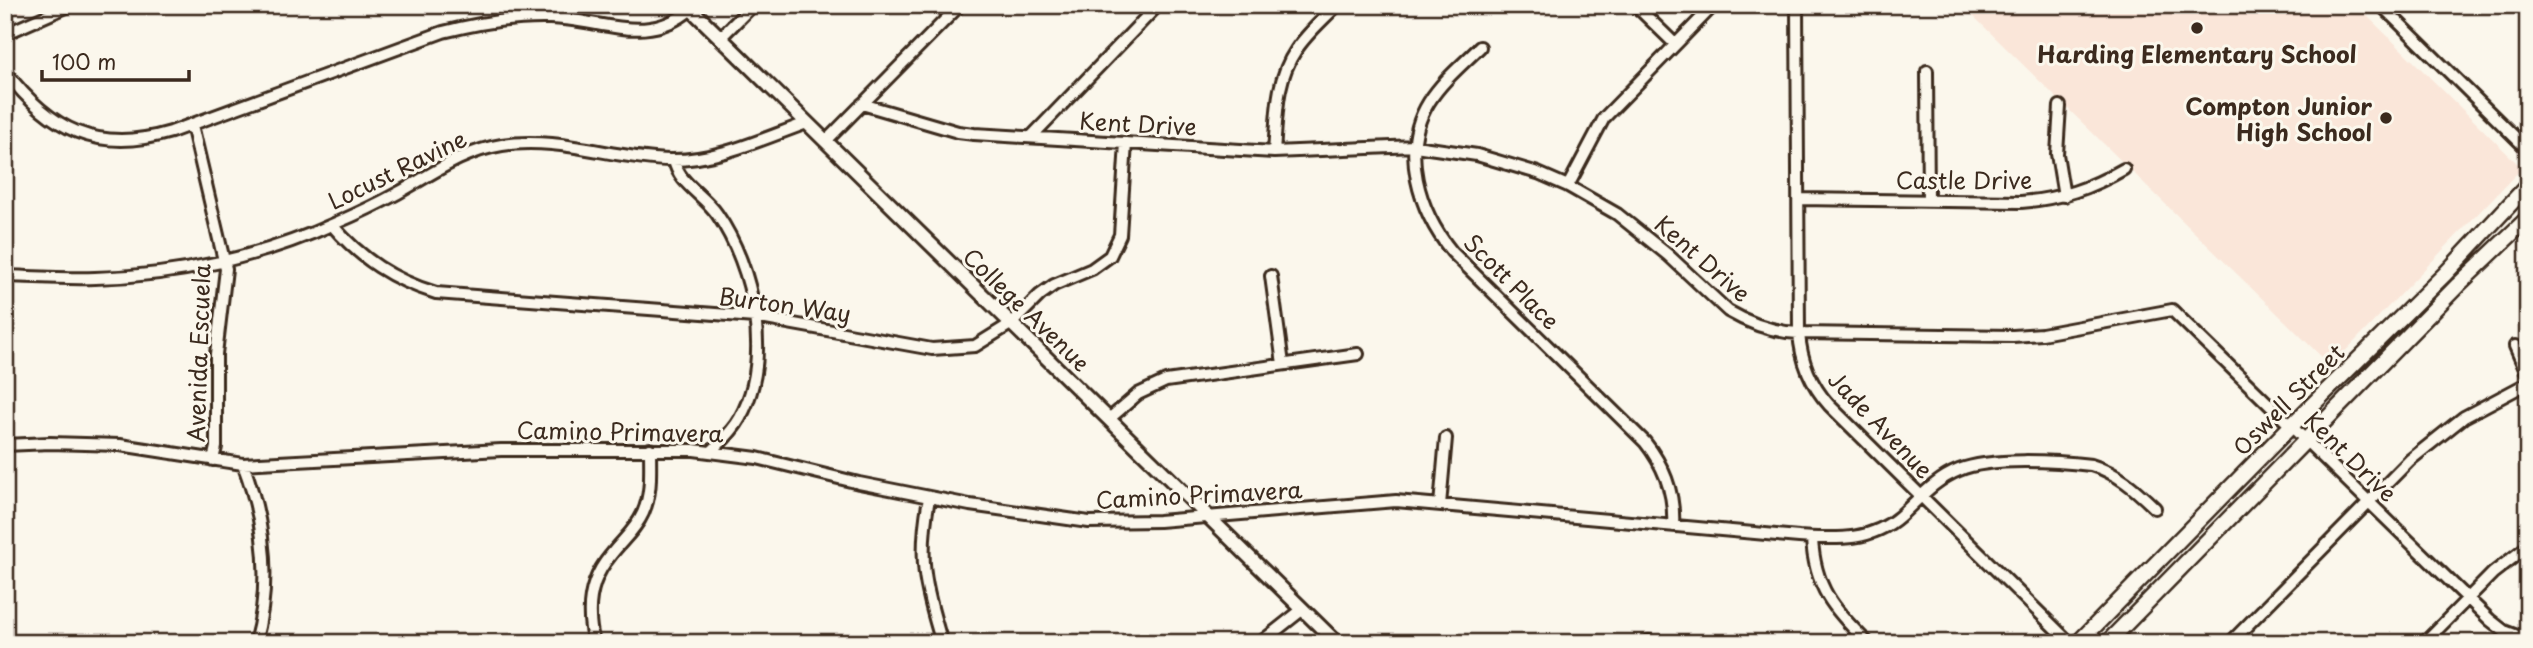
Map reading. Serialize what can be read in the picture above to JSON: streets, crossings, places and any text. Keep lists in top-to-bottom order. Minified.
{"streets":{"main road":["Oswell Street"],"street":["Kent Drive","Locust Ravine","Castle Drive","Scott Place","Burton Way","College Avenue","Avenida Escuela","Jade Avenue","Camino Primavera"]},"crossings":[["Kent Drive","Scott Place"],["Kent Drive","Burton Way"],["Kent Drive","Oswell Street"],["Kent Drive","Jade Avenue"],["Locust Ravine","Burton Way"],["Locust Ravine","College Avenue"],["Locust Ravine","Avenida Escuela"],["Castle Drive","Jade Avenue"],["Scott Place","Camino Primavera"],["Burton Way","College Avenue"],["College Avenue","Camino Primavera"],["Avenida Escuela","Camino Primavera"],["Jade Avenue","Camino Primavera"]],"places":["Harding Elementary School","Compton Junior High School"],"scale_bar":"100 m"}
